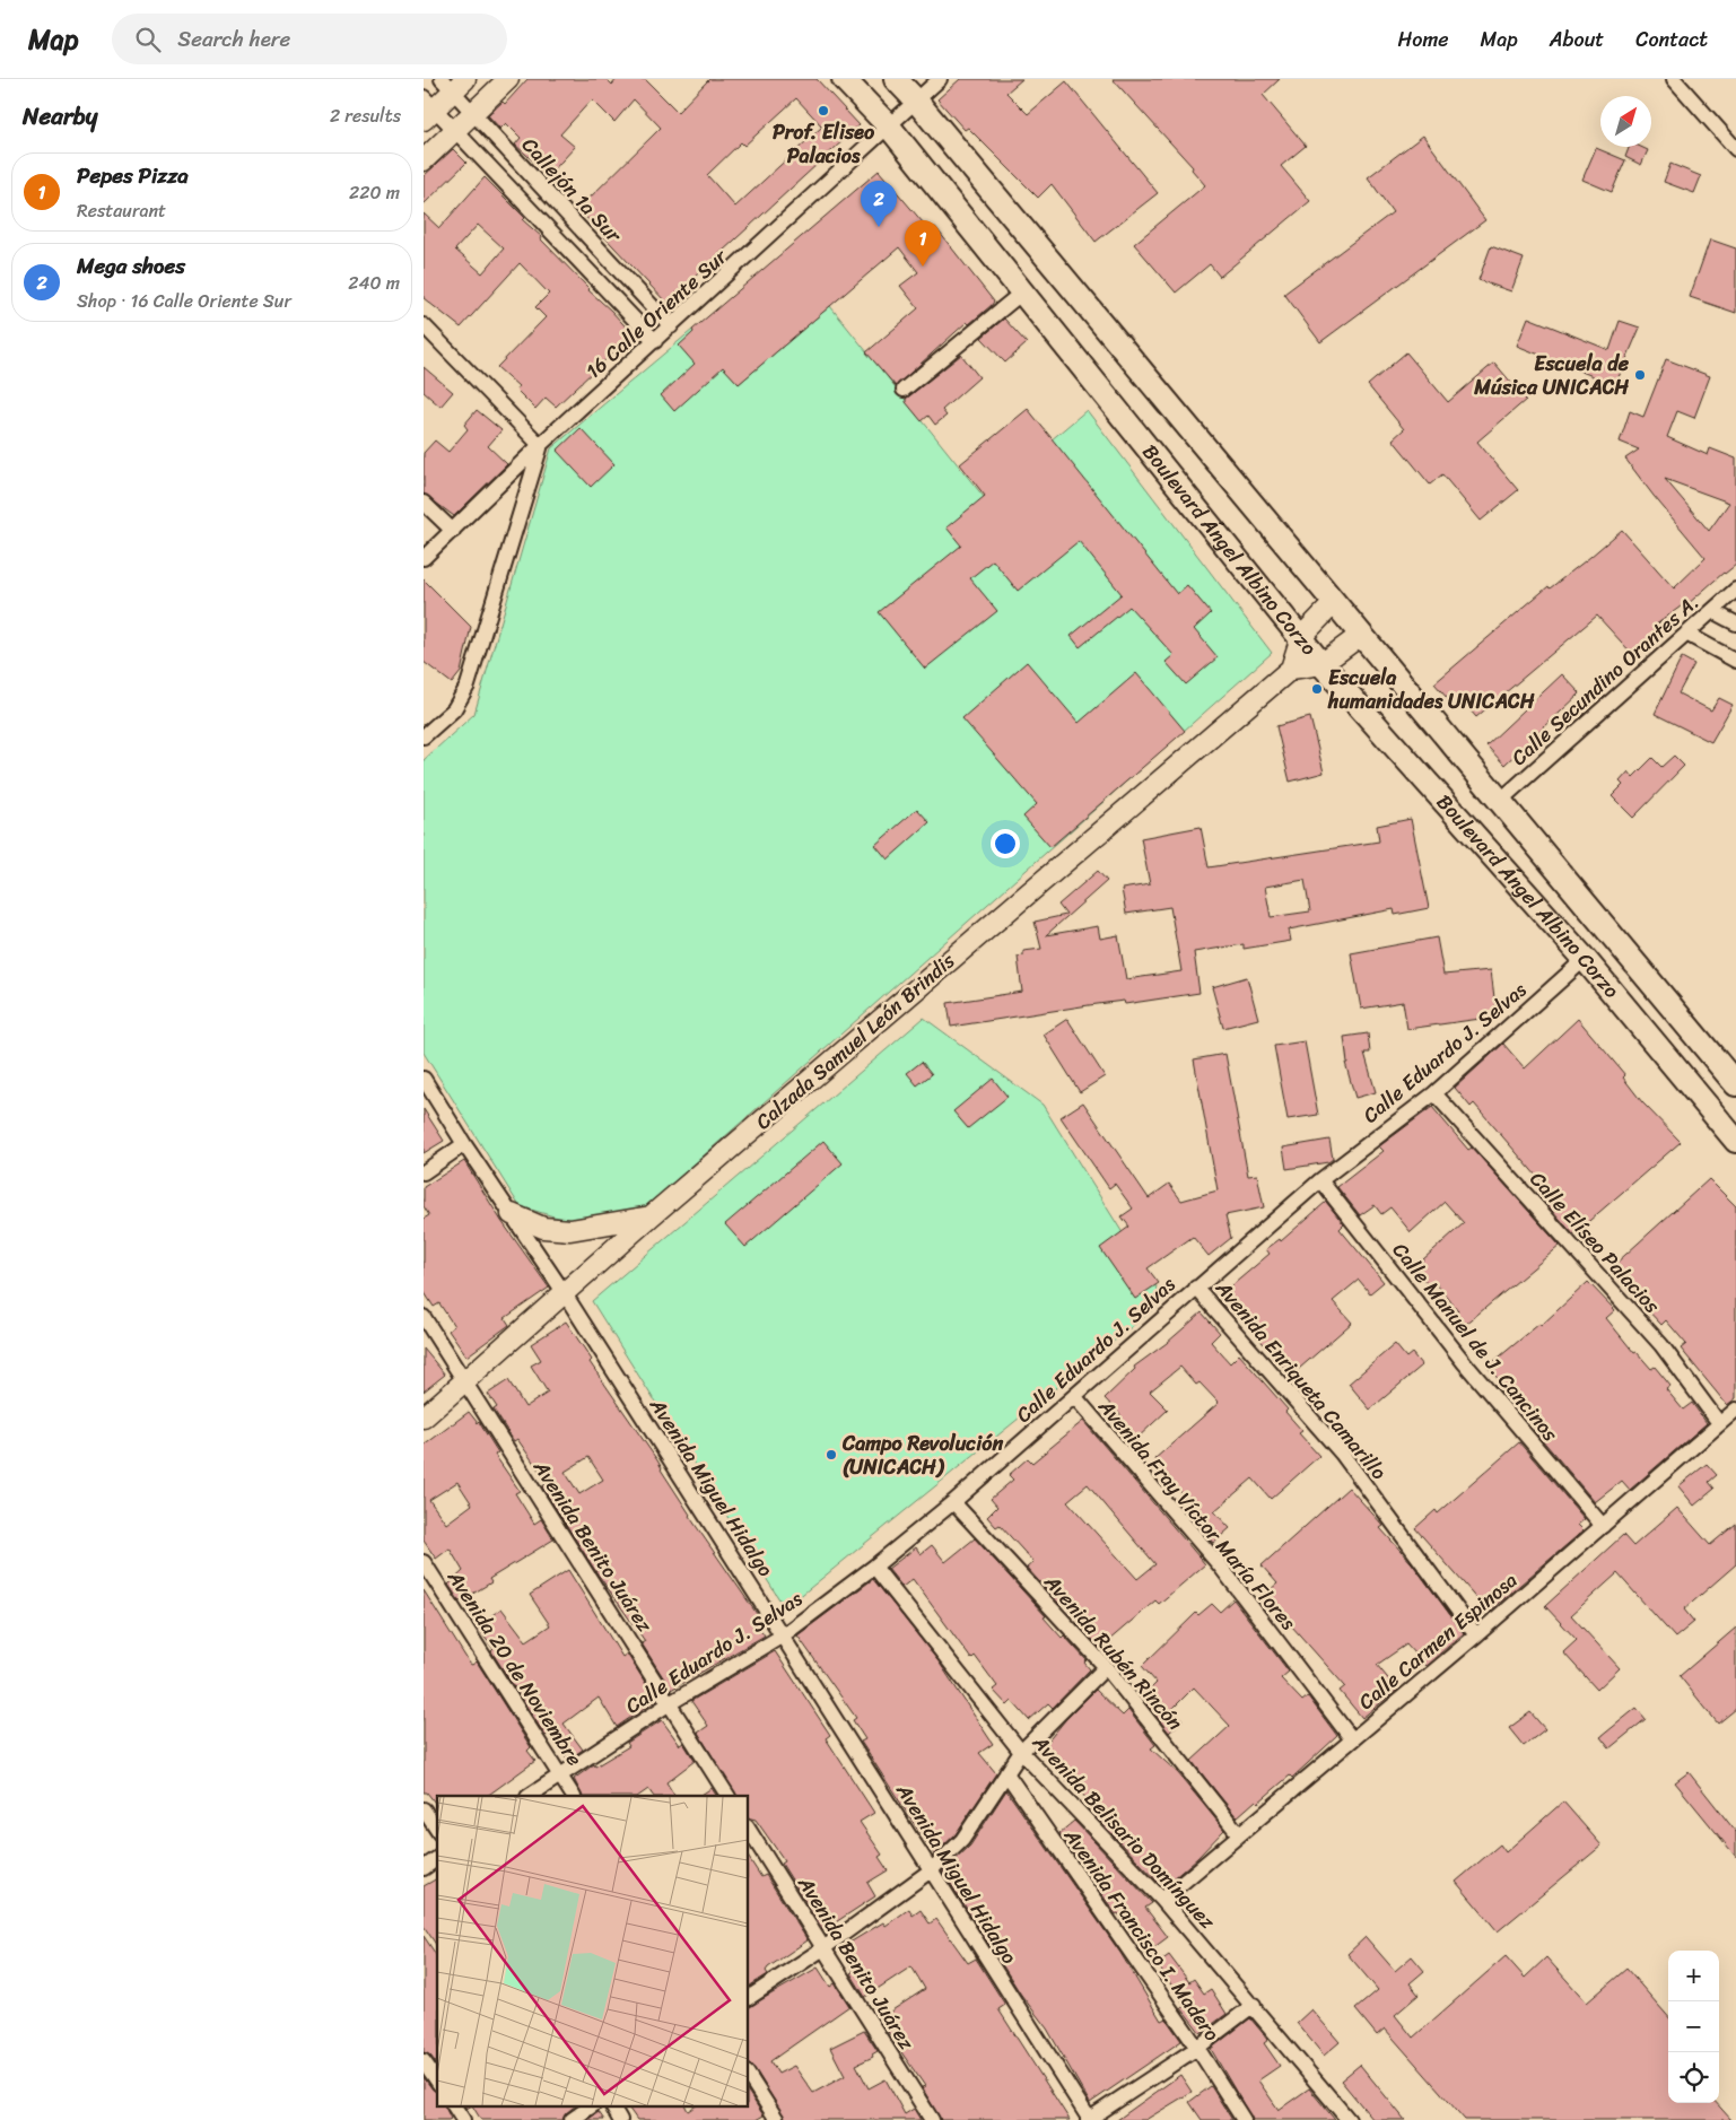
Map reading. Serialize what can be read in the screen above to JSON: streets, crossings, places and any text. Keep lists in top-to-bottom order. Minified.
{"streets":{"main road":["Boulevard Ángel Albino Corzo"],"street":["Callejón 1a Sur","16 Calle Oriente Sur","Calle Secundino Orantes A.","Calzada Samuel León Brindis","Calle Eduardo J. Selvas","Calle Elíseo Palacios","Calle Manuel de J. Cancinos","Avenida Enriqueta Camarillo","Avenida Miguel Hidalgo","Avenida Fray Víctor María Flores","Avenida Benito Juárez","Calle Carmen Espinosa","Avenida Rubén Rincón","Avenida 20 de Noviembre","Avenida Belisario Domínguez","Avenida Francisco I. Madero"]},"crossings":[["Callejón 1a Sur","16 Calle Oriente Sur"],["16 Calle Oriente Sur","Boulevard Ángel Albino Corzo"],["Boulevard Ángel Albino Corzo","Calle Secundino Orantes A."],["Boulevard Ángel Albino Corzo","Calle Eduardo J. Selvas"],["Calzada Samuel León Brindis","Avenida Miguel Hidalgo"],["Calzada Samuel León Brindis","Avenida Benito Juárez"],["Calle Eduardo J. Selvas","Calle Elíseo Palacios"],["Calle Eduardo J. Selvas","Calle Manuel de J. Cancinos"],["Calle Eduardo J. Selvas","Avenida Enriqueta Camarillo"],["Calle Eduardo J. Selvas","Avenida Miguel Hidalgo"],["Calle Eduardo J. Selvas","Avenida Fray Víctor María Flores"],["Calle Eduardo J. Selvas","Avenida Benito Juárez"],["Calle Eduardo J. Selvas","Avenida Rubén Rincón"],["Calle Eduardo J. Selvas","Avenida 20 de Noviembre"],["Calle Eduardo J. Selvas","Avenida Belisario Domínguez"],["Calle Elíseo Palacios","Calle Carmen Espinosa"],["Calle Manuel de J. Cancinos","Calle Carmen Espinosa"],["Avenida Enriqueta Camarillo","Calle Carmen Espinosa"],["Avenida Fray Víctor María Flores","Calle Carmen Espinosa"],["Calle Carmen Espinosa","Avenida Rubén Rincón"],["Calle Carmen Espinosa","Avenida Belisario Domínguez"]],"places":["Prof. Eliseo Palacios","Escuela de Música UNICACH","Escuela humanidades UNICACH","Campo Revolución (UNICACH)"],"north":"top right","page":{"header":"Map","search":"Search here","nav":["Home","Map","About","Contact"],"heading":["Nearby","2 results"],"list":[{"mark":"1","name":"Pepes Pizza","note":"Restaurant","value":"220 m"},{"mark":"2","name":"Mega shoes","note":"Shop · 16 Calle Oriente Sur","value":"240 m"}],"pins":["2","1"],"map_buttons":["+","−"]}}
